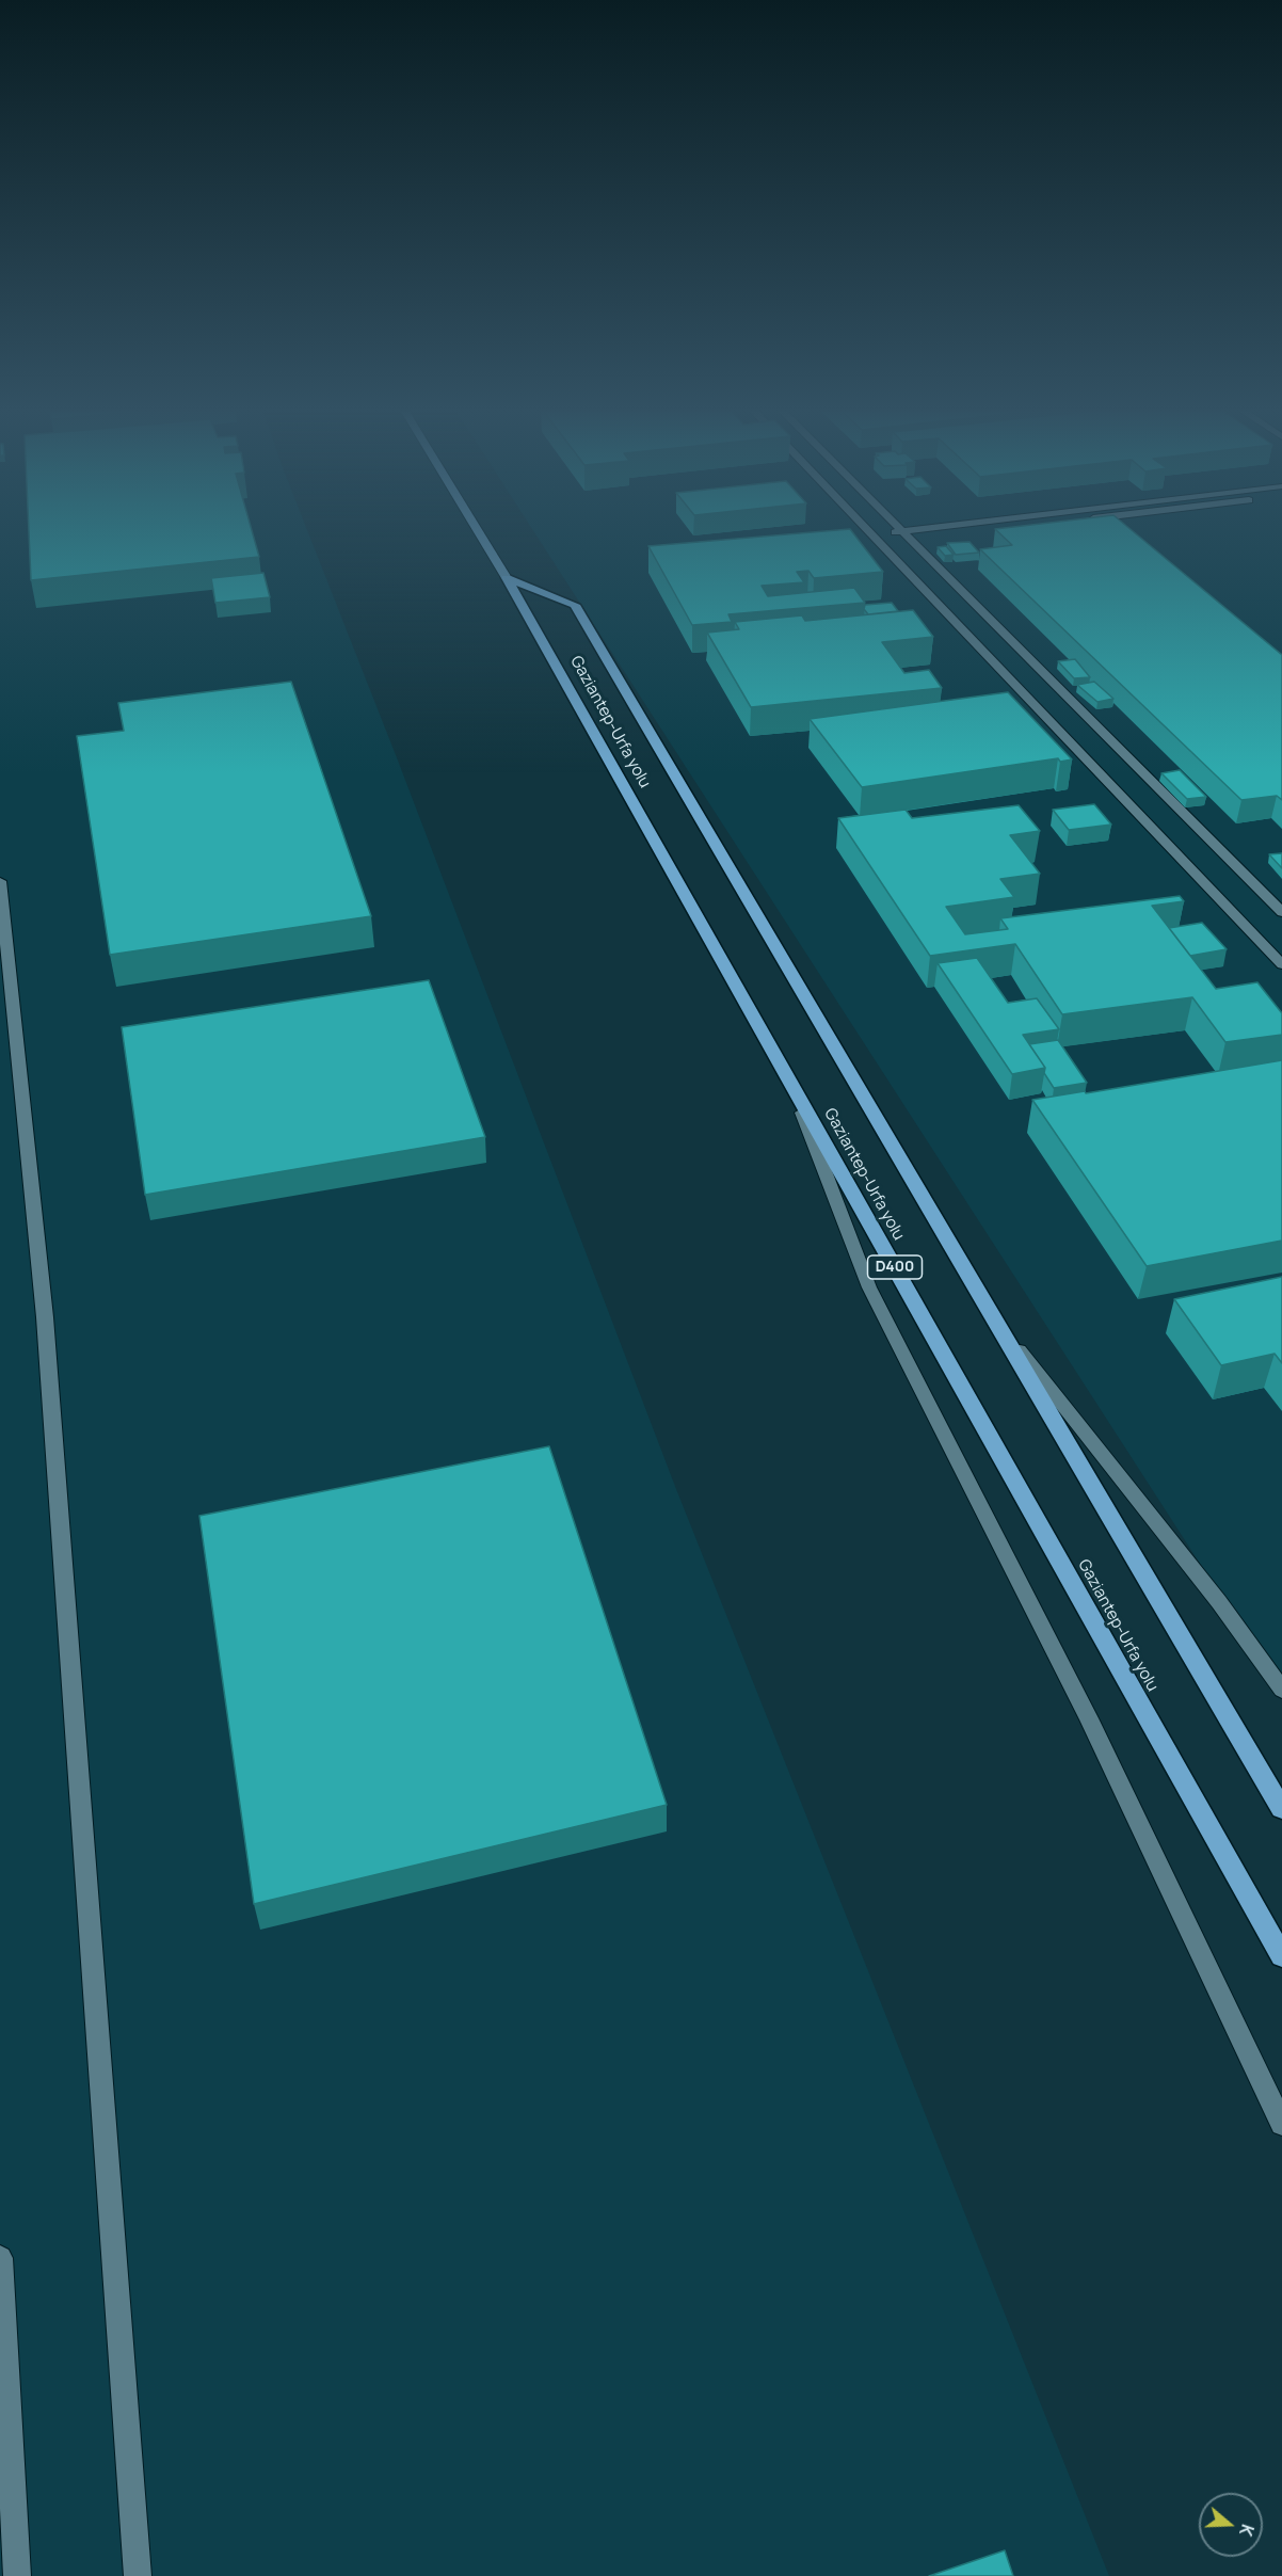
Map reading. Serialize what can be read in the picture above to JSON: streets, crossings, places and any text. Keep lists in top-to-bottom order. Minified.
{"streets":{"highway":["Gaziantep-Urfa yolu","D400"]},"north":"right"}
